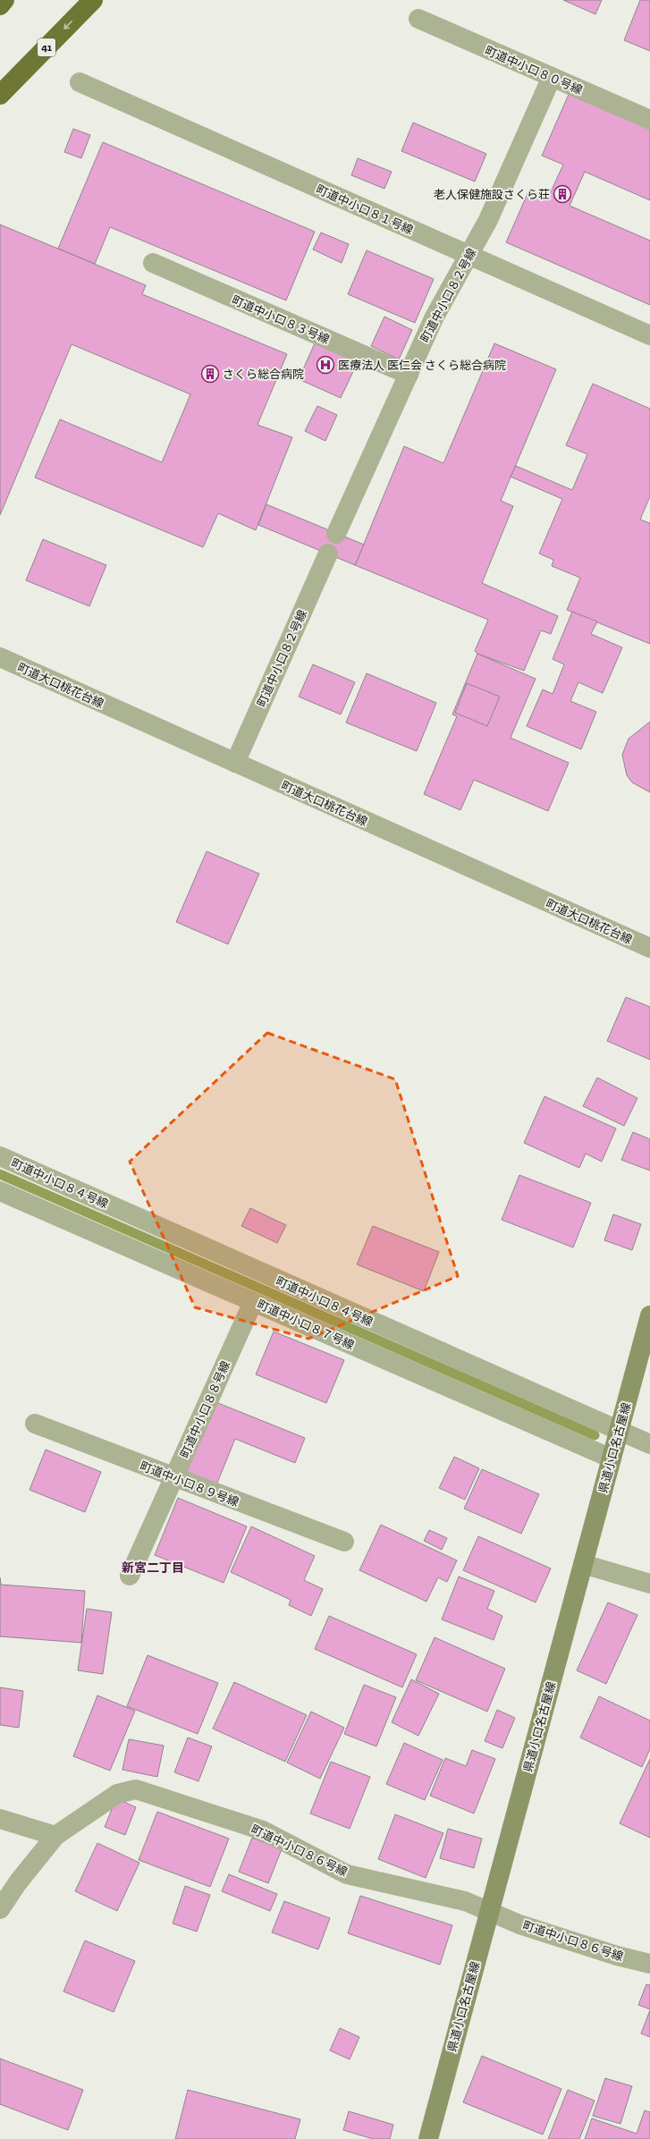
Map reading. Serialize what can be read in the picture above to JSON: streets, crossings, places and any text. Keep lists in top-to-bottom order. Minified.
{"streets":{"highway":["41"],"main road":["県道小口名古屋線"],"street":["町道中小口８０号線","町道中小口８１号線","町道中小口８２号線","町道中小口８３号線","町道大口桃花台線","町道中小口８４号線","町道中小口８７号線","町道中小口８８号線","町道中小口８９号線","町道中小口８６号線"]},"crossings":[["町道中小口８０号線","町道中小口８２号線"],["町道中小口８１号線","町道中小口８２号線"],["町道中小口８２号線","町道中小口８３号線"],["町道中小口８２号線","町道大口桃花台線"],["町道中小口８４号線","県道小口名古屋線"],["町道中小口８７号線","町道中小口８８号線"],["町道中小口８７号線","県道小口名古屋線"],["町道中小口８８号線","町道中小口８９号線"],["県道小口名古屋線","町道中小口８６号線"]],"districts":["新宮二丁目"],"places":{"building":["老人保健施設さくら荘","さくら総合病院"],"hospital":["医療法人 医仁会 さくら総合病院"]}}
